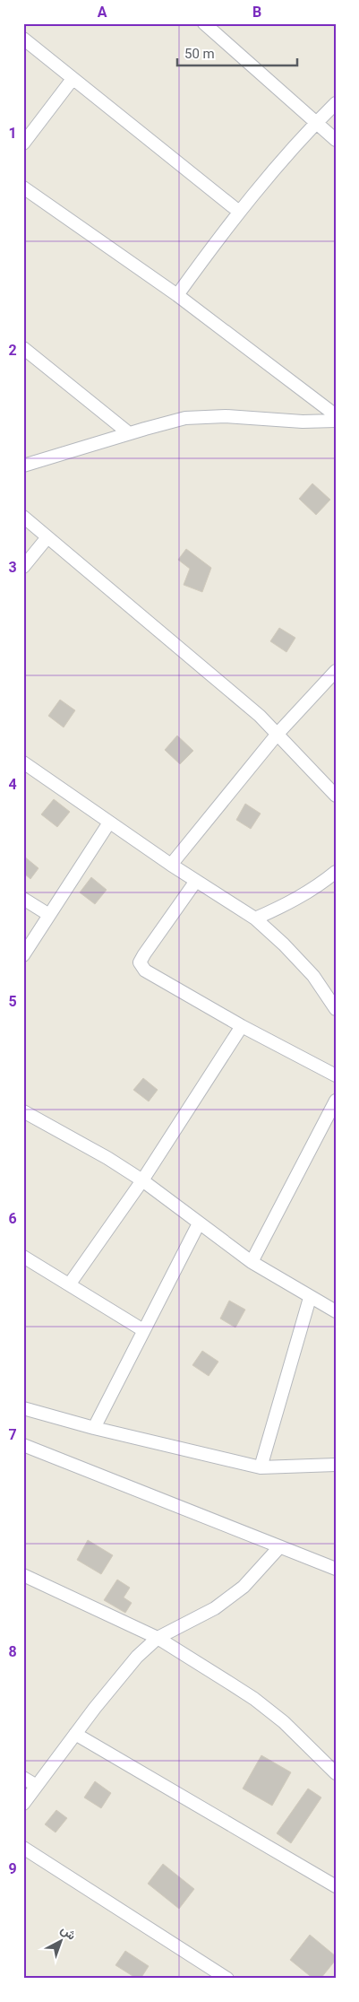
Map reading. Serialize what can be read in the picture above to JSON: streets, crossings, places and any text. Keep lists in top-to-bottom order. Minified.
{"scale_bar":"50 m","north":"top right","grid":{"columns":["A","B"],"rows":["1","2","3","4","5","6","7","8","9"]}}
